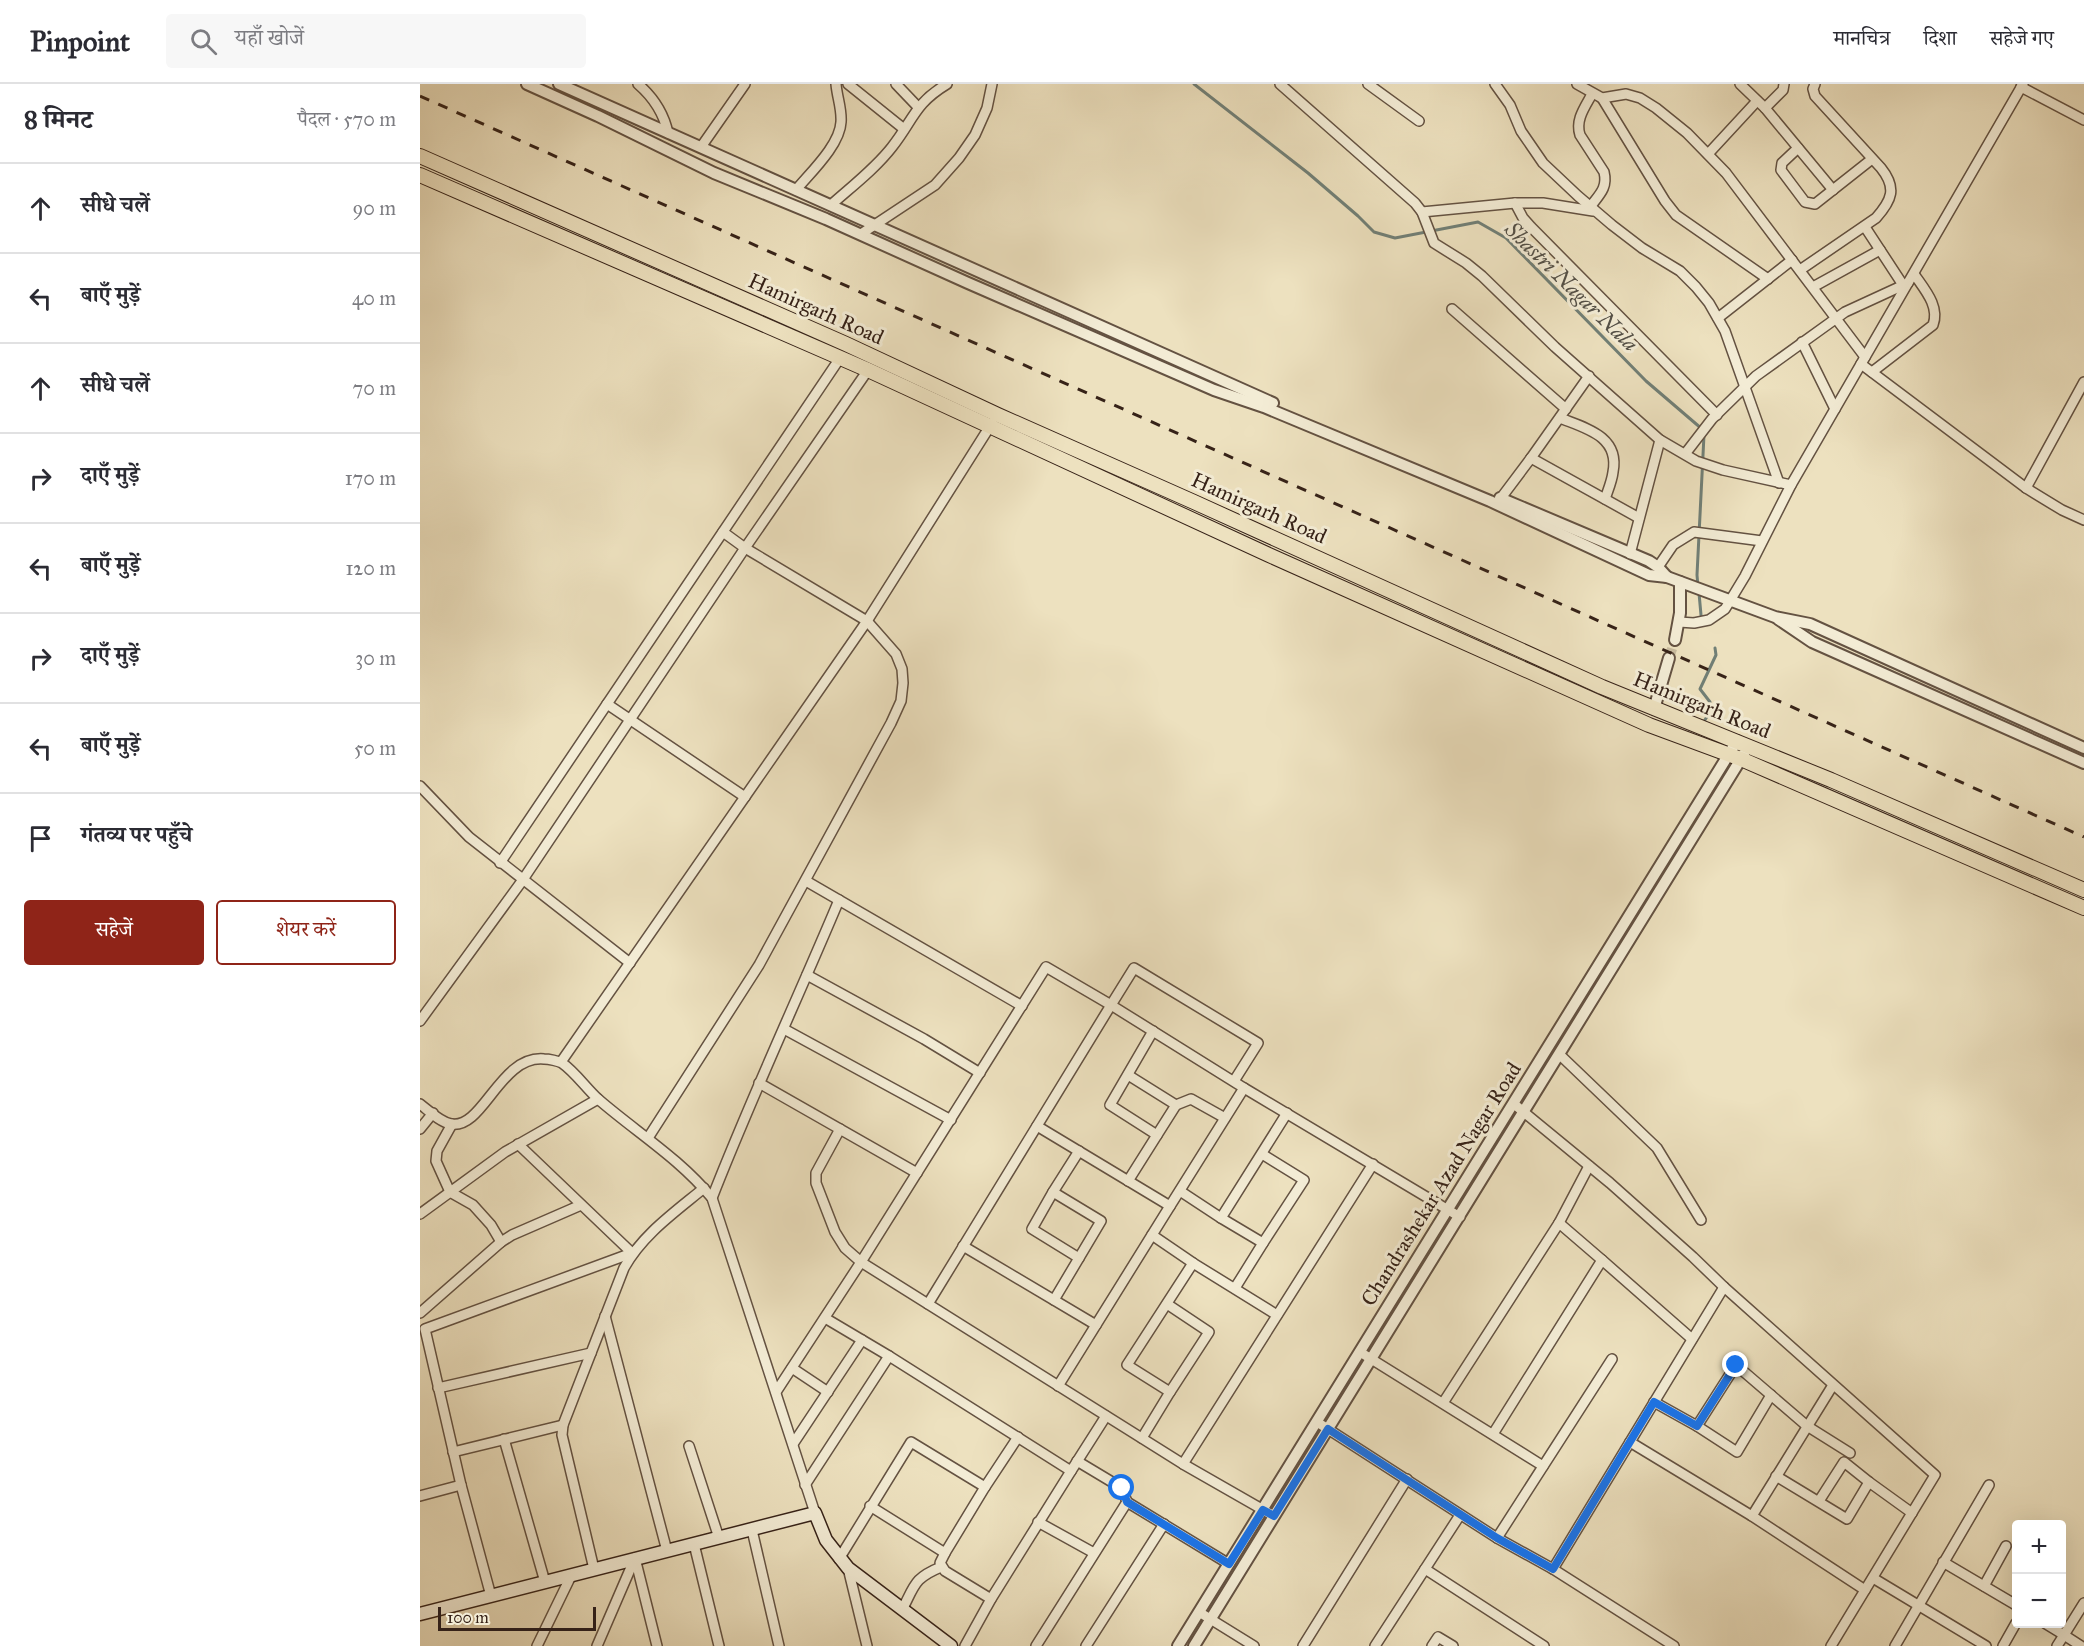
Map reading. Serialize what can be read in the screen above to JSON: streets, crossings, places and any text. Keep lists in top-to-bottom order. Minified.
{"streets":{"main road":["Hamirgarh Road"],"street":["Chandrashekar Azad Nagar Road"]},"crossings":[["Hamirgarh Road","Chandrashekar Azad Nagar Road"]],"water":["Shastri Nagar Nala"],"scale_bar":"100 m","page":{"header":"Pinpoint","search":"यहाँ खोजें","nav":["मानचित्र","दिशा","सहेजे गए"],"heading":["8 मिनट","पैदल · 570 m"],"list":[["सीधे चलें","90 m"],["बाएँ मुड़ें","40 m"],["सीधे चलें","70 m"],["दाएँ मुड़ें","170 m"],["बाएँ मुड़ें","120 m"],["दाएँ मुड़ें","30 m"],["बाएँ मुड़ें","50 m"],"गंतव्य पर पहुँचे"],"buttons":["सहेजें","शेयर करें"],"map_buttons":["+","−"],"scale":"100 m"}}
